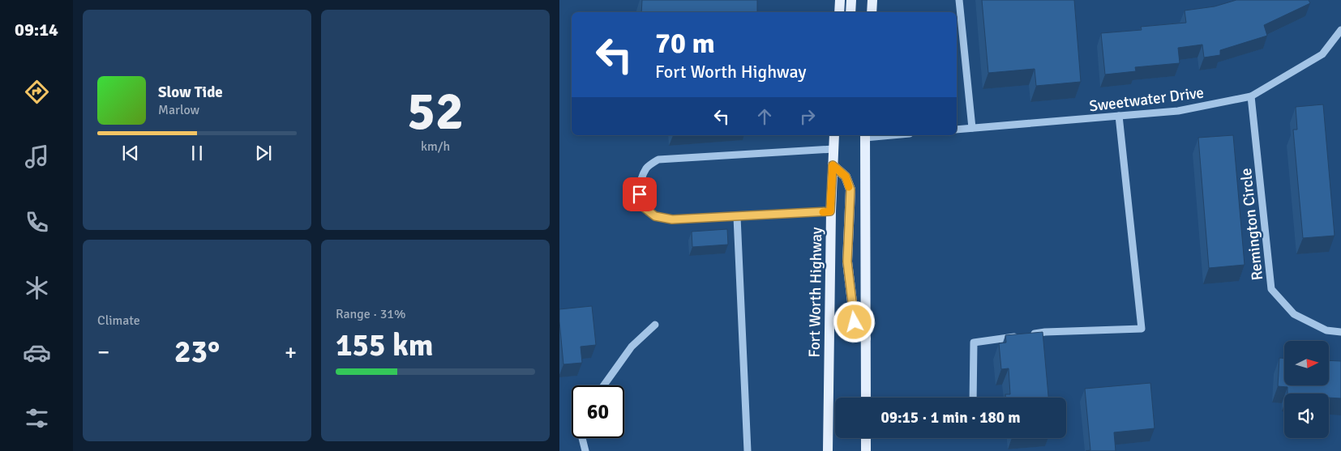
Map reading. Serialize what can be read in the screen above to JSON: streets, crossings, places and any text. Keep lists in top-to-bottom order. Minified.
{"streets":{"main road":["Fort Worth Highway"],"street":["Sweetwater Drive","Remington Circle"]},"crossings":[["Sweetwater Drive","Remington Circle"]],"north":"right","page":{"tabs":"09:14","tile":[["52","km/h"],"Climate",["Range · 31%","155 km"]],"turn":["70 m","Fort Worth Highway"],"song":["Slow Tide","Marlow"],"heat":["−","23°","+"],"limit":"60","trip":"09:15 · 1 min · 180 m"}}
